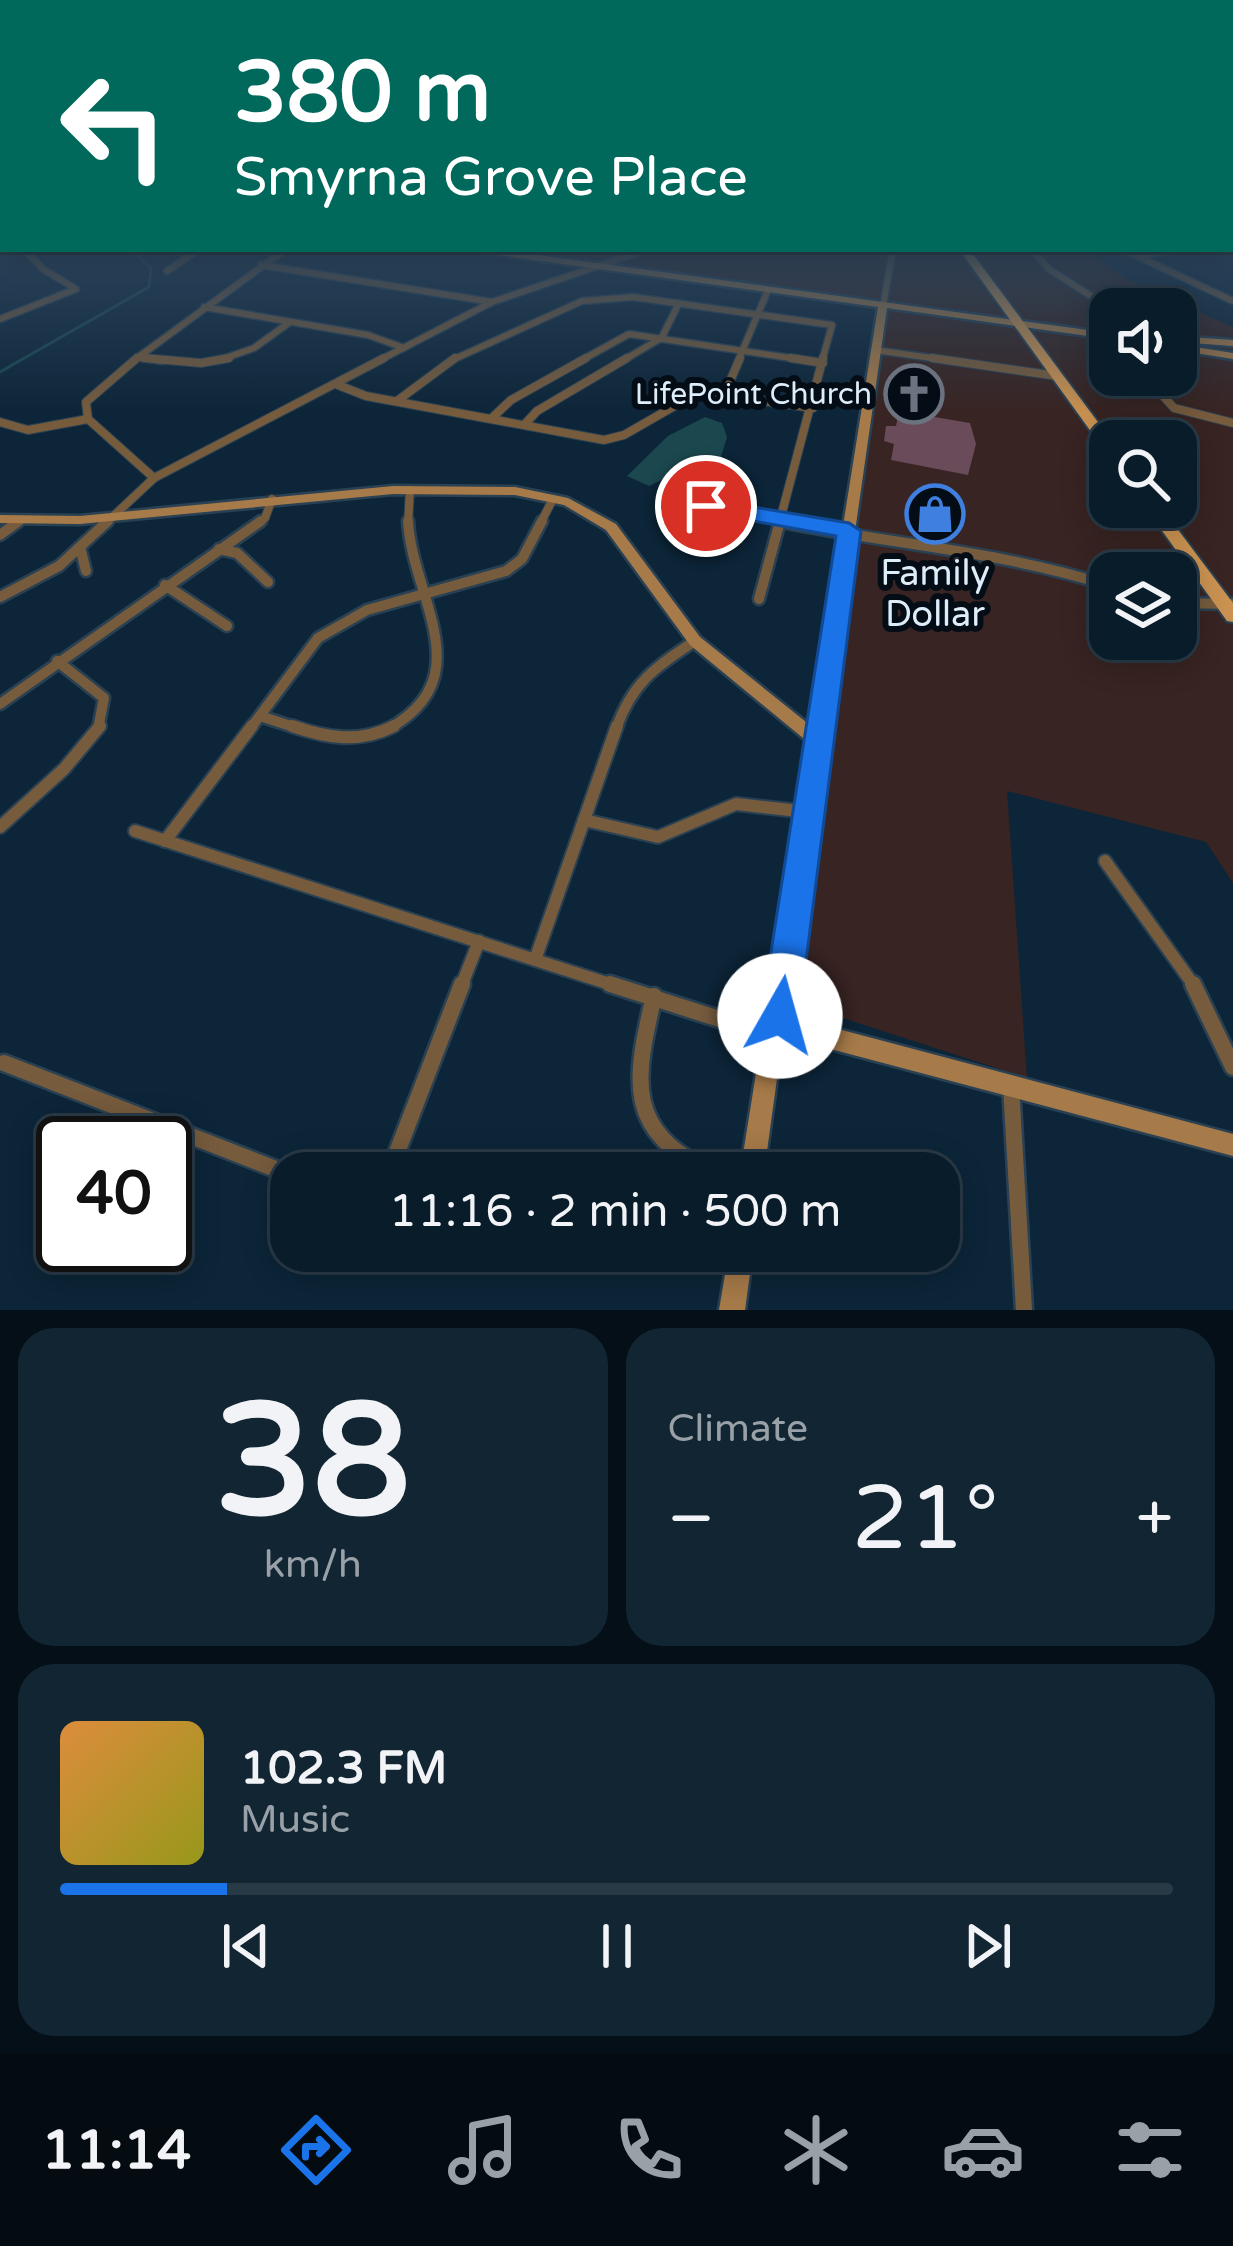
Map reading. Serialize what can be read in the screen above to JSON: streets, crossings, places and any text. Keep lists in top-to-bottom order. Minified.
{"places":{"church":["LifePoint Church"],"shop":["Family Dollar"]},"page":{"turn":["380 m","Smyrna Grove Place"],"limit":"40","trip":"11:16 · 2 min · 500 m","tile":[["38","km/h"],"Climate"],"heat":["−","21°","+"],"song":["102.3 FM","Music"],"tabs":"11:14"}}
